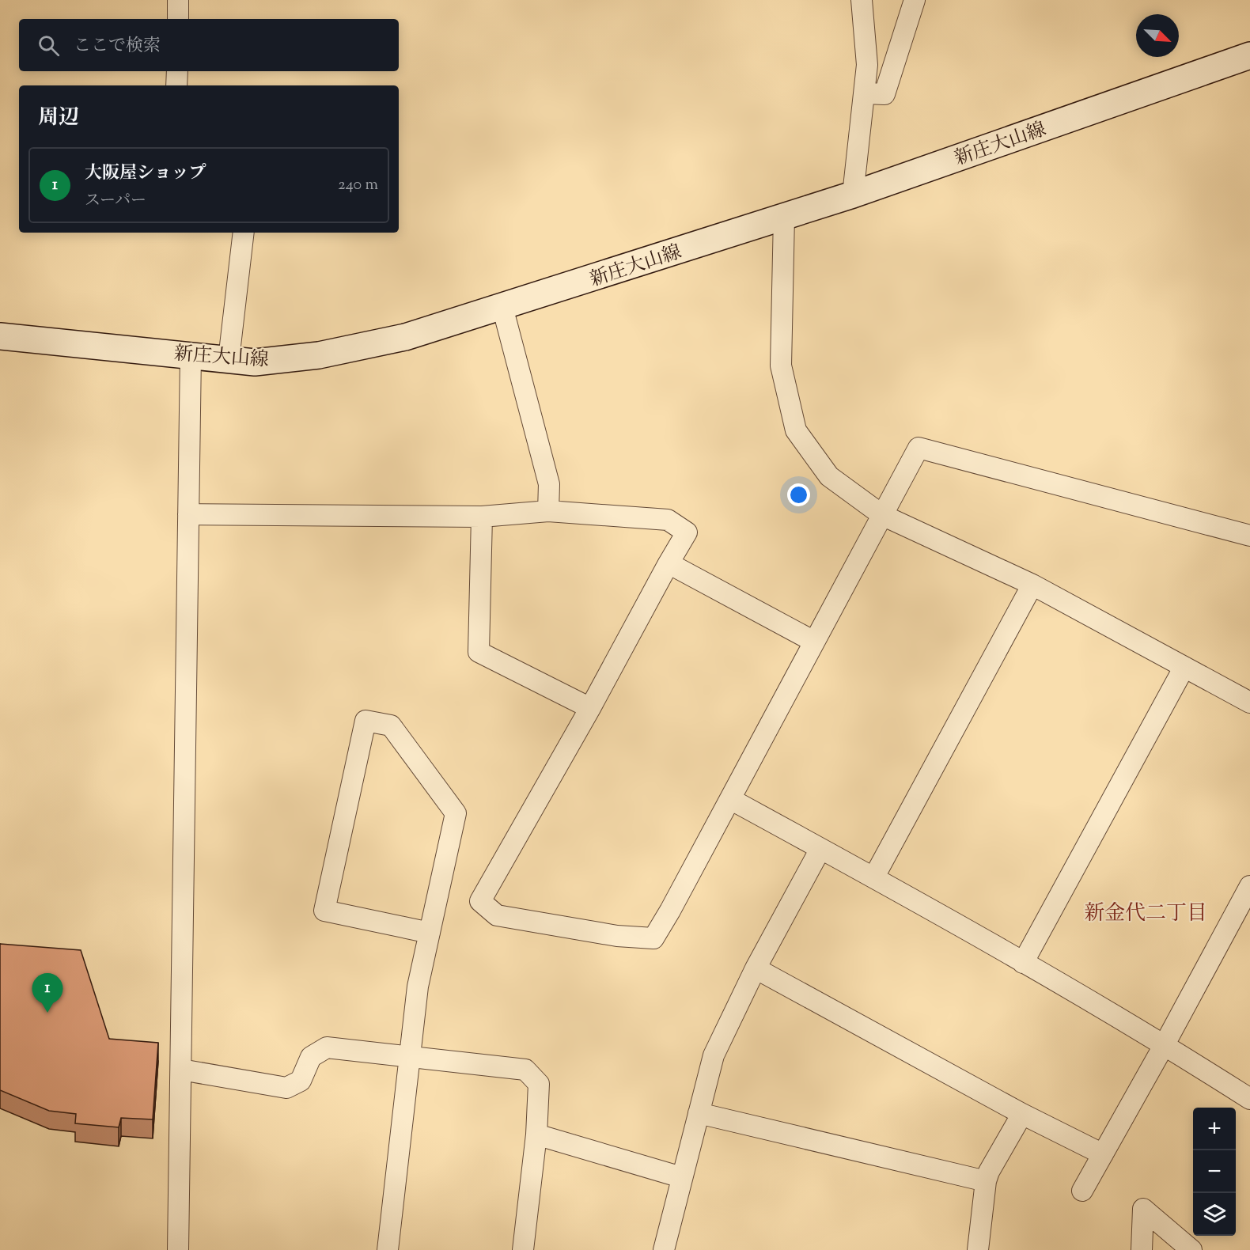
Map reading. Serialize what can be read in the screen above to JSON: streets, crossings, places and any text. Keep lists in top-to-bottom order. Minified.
{"streets":{"main road":["新庄大山線"]},"districts":["新金代二丁目"],"north":"bottom right","page":{"search":"ここで検索","heading":"周辺","list":[{"mark":"1","name":"大阪屋ショップ","note":"スーパー","value":"240 m"}],"pins":"1","map_buttons":["+","−"]}}
